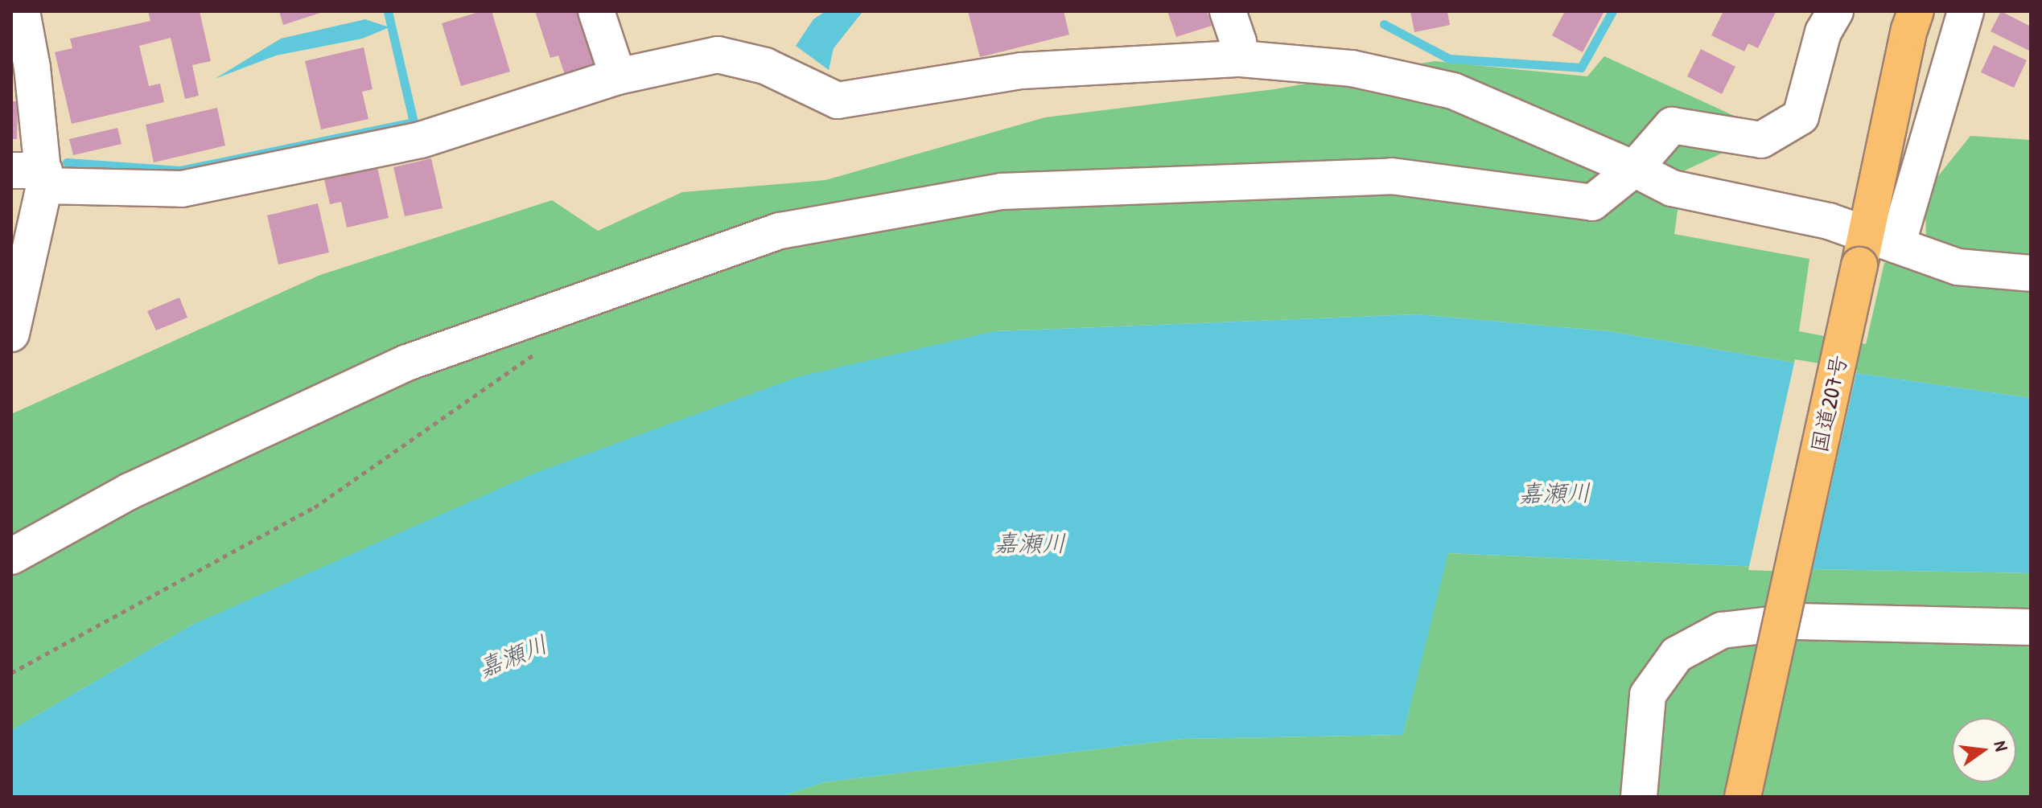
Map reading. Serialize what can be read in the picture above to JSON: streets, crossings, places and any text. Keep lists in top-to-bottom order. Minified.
{"streets":{"highway":["国道207号"]},"water":["嘉瀬川"],"north":"right"}
